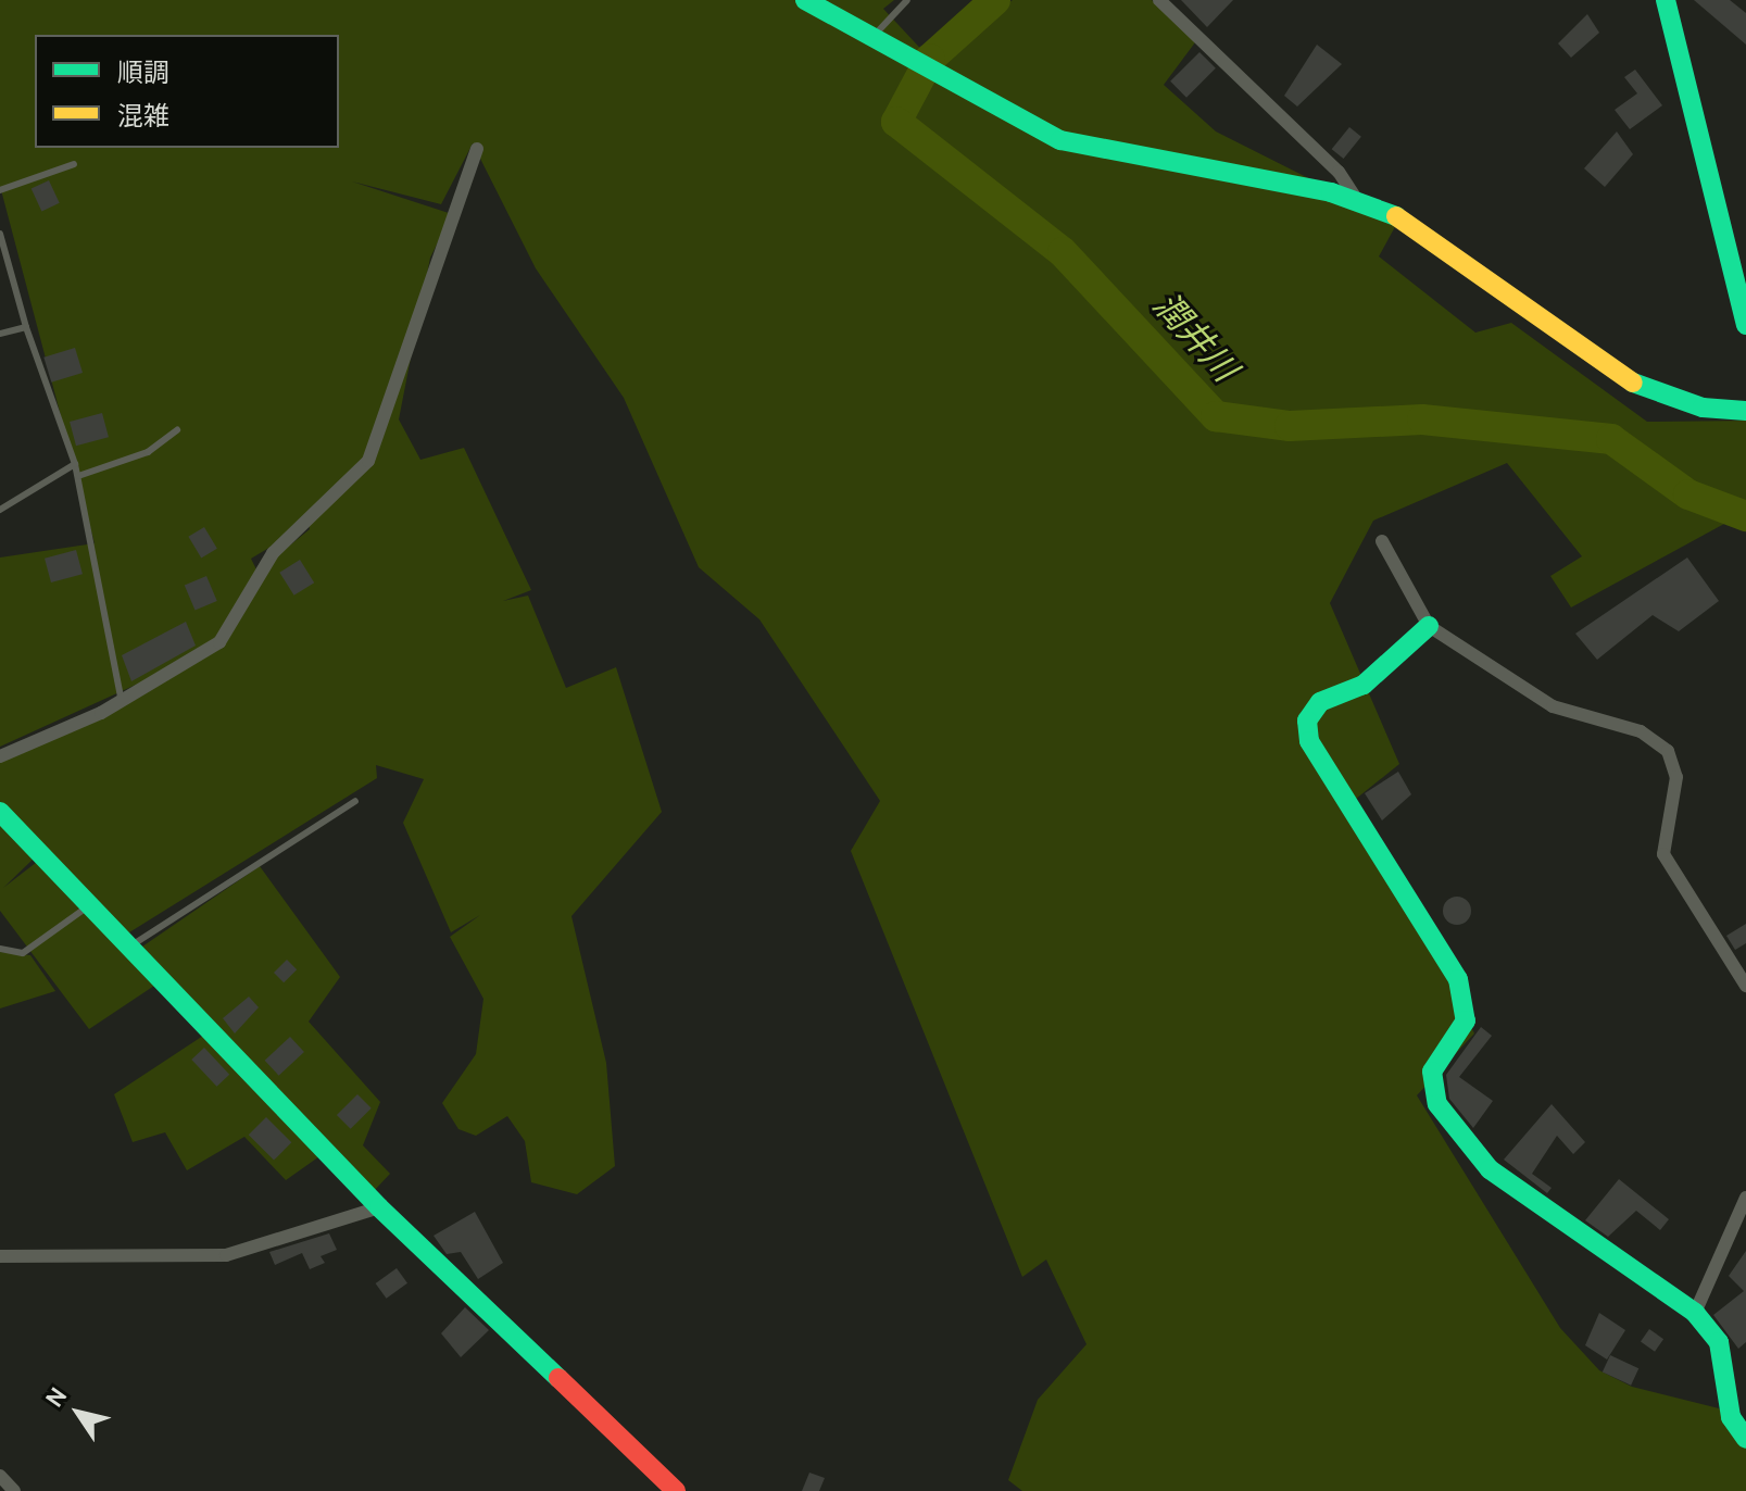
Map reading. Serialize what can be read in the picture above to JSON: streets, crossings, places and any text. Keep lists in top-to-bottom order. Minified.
{"water":["潤井川"],"legend":["順調","混雑"],"north":"top left"}
